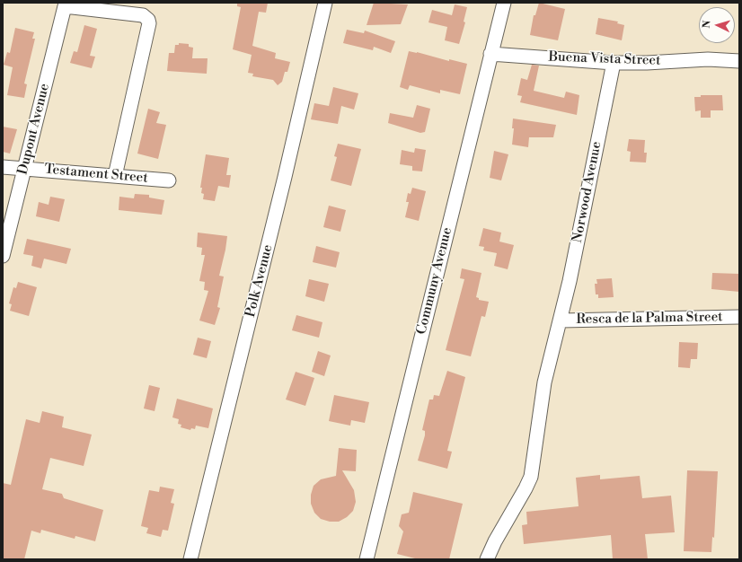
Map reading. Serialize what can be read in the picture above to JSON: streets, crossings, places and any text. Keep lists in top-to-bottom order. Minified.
{"streets":{"street":["Buena Vista Street","Dupont Avenue","Testament Street","Norwood Avenue","Polk Avenue","Communy Avenue","Resca de la Palma Street"]},"crossings":[["Buena Vista Street","Norwood Avenue"],["Buena Vista Street","Communy Avenue"],["Dupont Avenue","Testament Street"],["Norwood Avenue","Resca de la Palma Street"]],"north":"left"}
